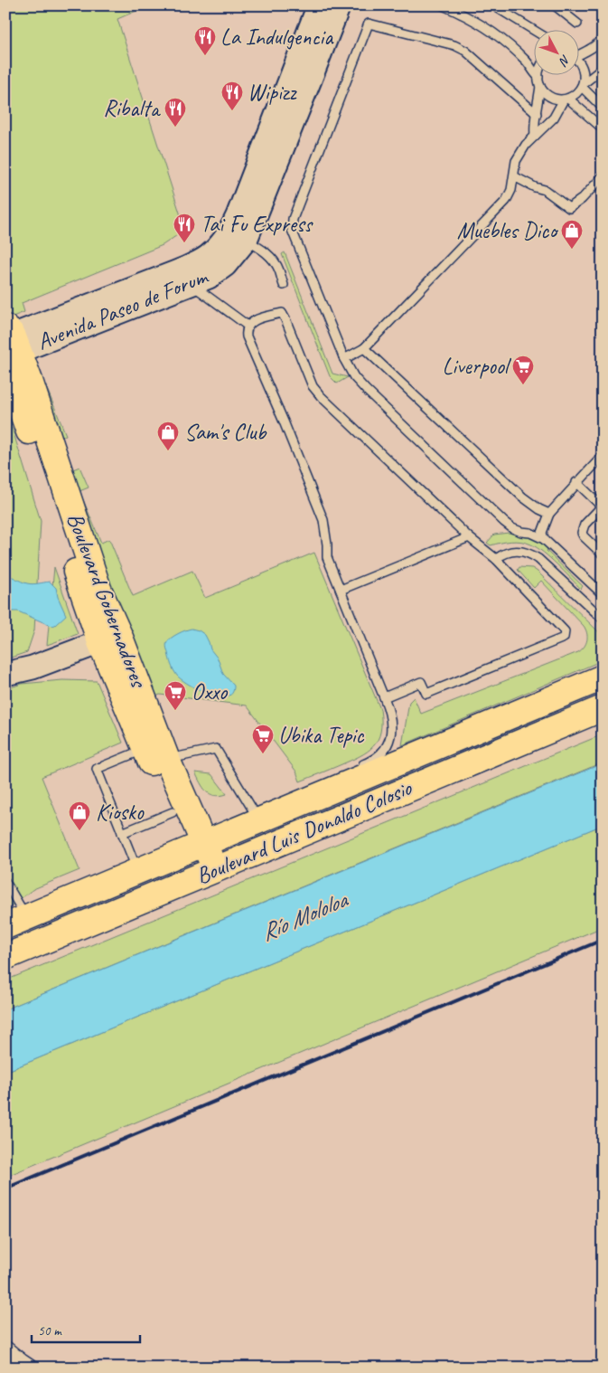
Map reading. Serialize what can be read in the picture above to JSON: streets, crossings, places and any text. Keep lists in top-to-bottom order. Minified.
{"streets":{"main road":["Boulevard Gobernadores","Boulevard Luis Donaldo Colosio"],"street":["Avenida Paseo de Forum"]},"crossings":[["Avenida Paseo de Forum","Boulevard Gobernadores"],["Boulevard Gobernadores","Boulevard Luis Donaldo Colosio"]],"water":["Río Mololoa"],"places":{"restaurant":["La Indulgencia","Wipizz","Ribalta","Tai Fu Express"],"shop":["Muebles Dico","Sam's Club","Kiosko"],"supermarket":["Liverpool","Oxxo","Ubika Tepic"]},"scale_bar":"50 m","north":"bottom right"}
